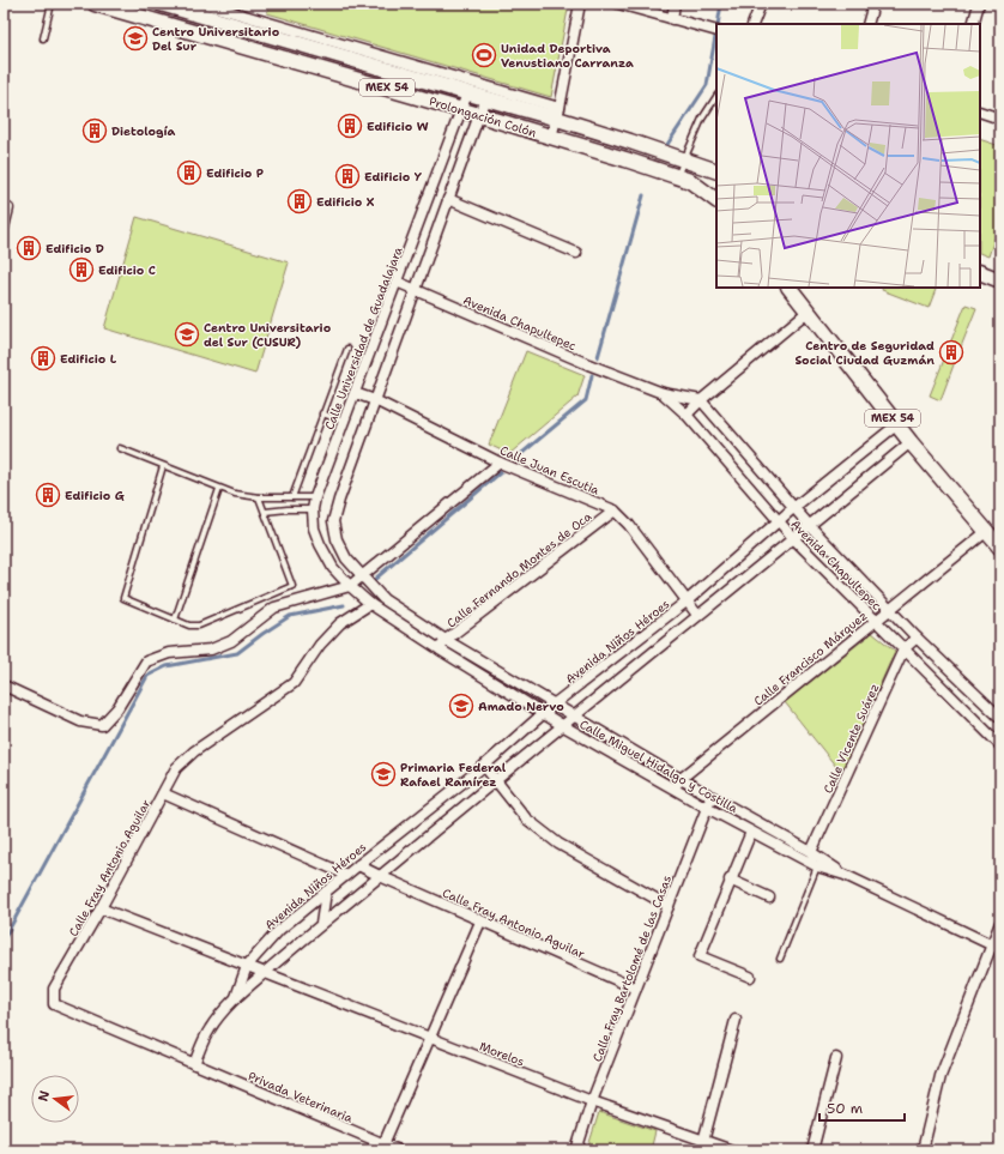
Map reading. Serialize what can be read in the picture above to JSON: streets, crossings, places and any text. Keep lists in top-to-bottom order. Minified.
{"streets":{"main road":["MEX 54","Prolongación Colón"],"street":["Avenida Chapultepec","Calle Universidad de Guadalajara","Calle Juan Escutia","Calle Fernando Montes de Oca","Avenida Niños Héroes","Calle Francisco Márquez","Calle Vicente Suárez","Calle Miguel Hidalgo y Costilla","Calle Fray Antonio Aguilar","Calle Fray Bartolomé de las Casas","Morelos","Privada Veterinaria"]},"crossings":[["MEX 54","Prolongación Colón"],["MEX 54","Avenida Niños Héroes"],["MEX 54","Calle Francisco Márquez"],["Prolongación Colón","Calle Universidad de Guadalajara"],["Avenida Chapultepec","Calle Universidad de Guadalajara"],["Avenida Chapultepec","Avenida Niños Héroes"],["Avenida Chapultepec","Calle Francisco Márquez"],["Avenida Chapultepec","Calle Vicente Suárez"],["Calle Universidad de Guadalajara","Calle Juan Escutia"],["Calle Universidad de Guadalajara","Calle Miguel Hidalgo y Costilla"],["Calle Juan Escutia","Calle Fernando Montes de Oca"],["Calle Juan Escutia","Avenida Niños Héroes"],["Calle Fernando Montes de Oca","Calle Miguel Hidalgo y Costilla"],["Avenida Niños Héroes","Calle Miguel Hidalgo y Costilla"],["Avenida Niños Héroes","Calle Fray Antonio Aguilar"],["Avenida Niños Héroes","Morelos"],["Avenida Niños Héroes","Privada Veterinaria"],["Calle Francisco Márquez","Calle Miguel Hidalgo y Costilla"],["Calle Vicente Suárez","Calle Miguel Hidalgo y Costilla"],["Calle Miguel Hidalgo y Costilla","Calle Fray Bartolomé de las Casas"],["Calle Fray Antonio Aguilar","Calle Fray Bartolomé de las Casas"],["Calle Fray Antonio Aguilar","Morelos"],["Calle Fray Antonio Aguilar","Privada Veterinaria"],["Calle Fray Bartolomé de las Casas","Morelos"]],"places":{"school or university":["Centro Universitario Del Sur","Centro Universitario del Sur (CUSUR)","Amado Nervo","Primaria Federal Rafael Ramírez"],"sports":["Unidad Deportiva Venustiano Carranza"],"building":["Edificio W","Dietología","Edificio P","Edificio Y","Edificio X","Edificio D","Edificio C","Centro de Seguridad Social Ciudad Guzmán","Edificio L","Edificio G"]},"scale_bar":"50 m","north":"left"}
